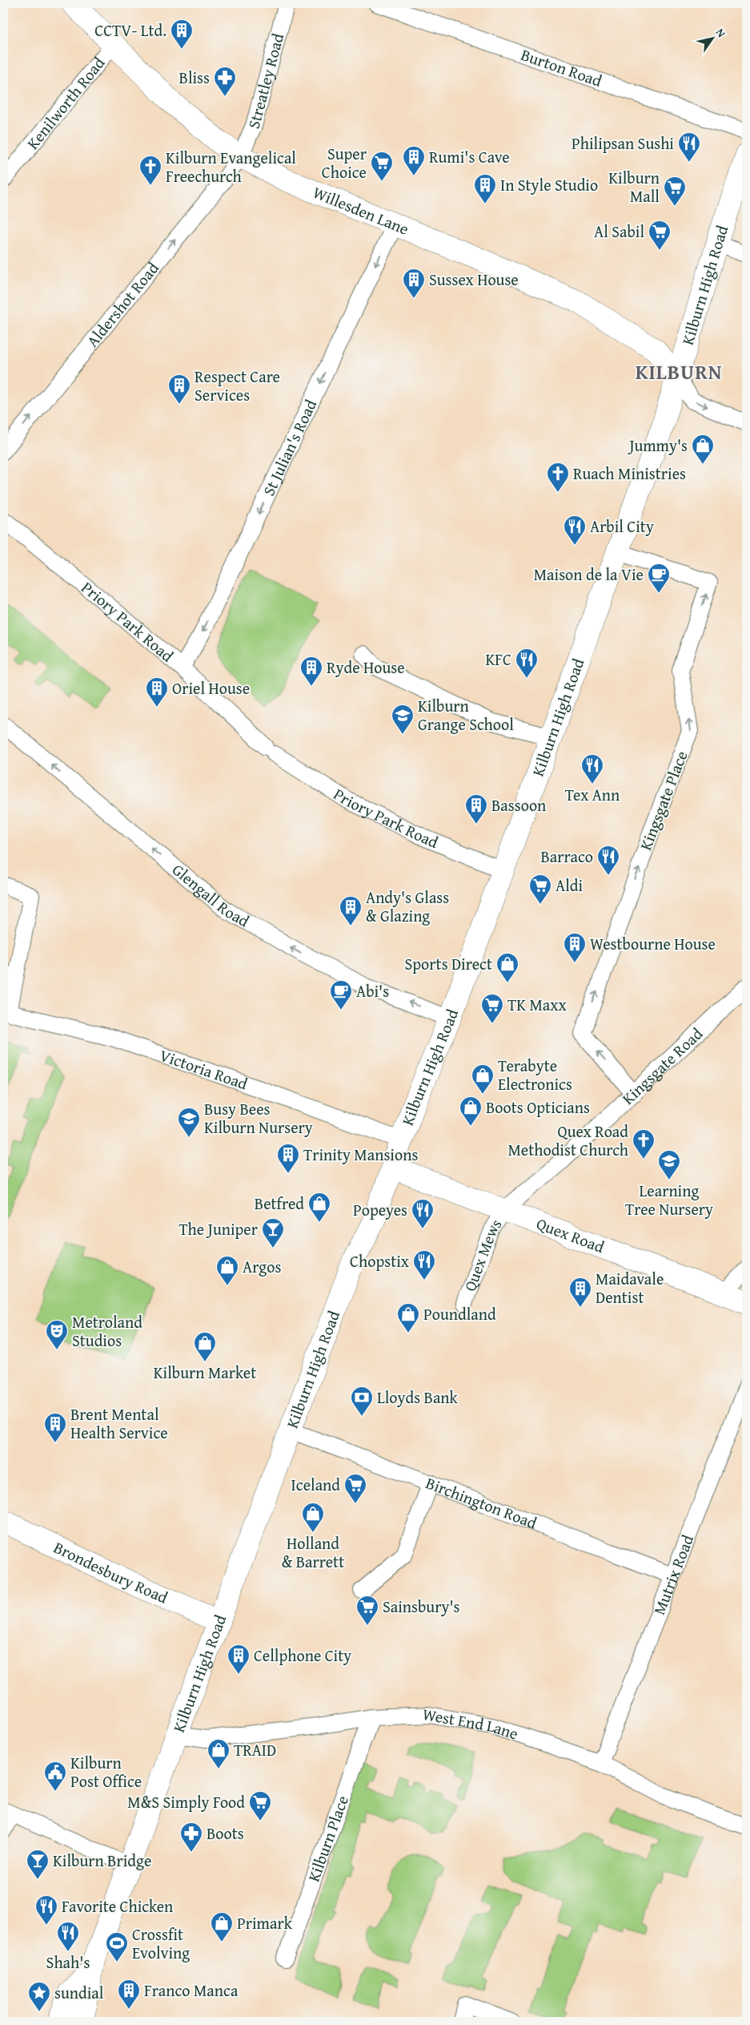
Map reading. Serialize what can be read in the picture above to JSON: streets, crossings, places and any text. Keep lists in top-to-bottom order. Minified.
{"streets":{"main road":["Willesden Lane","Kilburn High Road","Quex Road","Brondesbury Road"],"street":["Burton Road","Streatley Road","Kenilworth Road","Aldershot Road","St Julian's Road","Priory Park Road","Kingsgate Place","Glengall Road","Kingsgate Road","Victoria Road","Quex Mews","Birchington Road","Mutrix Road","West End Lane","Kilburn Place"]},"crossings":[["Streatley Road","Willesden Lane"],["Streatley Road","Aldershot Road"],["Kenilworth Road","Willesden Lane"],["Willesden Lane","Kilburn High Road"],["Willesden Lane","Aldershot Road"],["Willesden Lane","St Julian's Road"],["Kilburn High Road","Priory Park Road"],["Kilburn High Road","Kingsgate Place"],["Kilburn High Road","Glengall Road"],["Kilburn High Road","Victoria Road"],["Kilburn High Road","Quex Road"],["Kilburn High Road","Birchington Road"],["Kilburn High Road","Brondesbury Road"],["Kilburn High Road","West End Lane"],["St Julian's Road","Priory Park Road"],["Kingsgate Place","Kingsgate Road"],["Kingsgate Road","Quex Road"],["Kingsgate Road","Quex Mews"],["Quex Road","Quex Mews"],["Birchington Road","Mutrix Road"],["Mutrix Road","West End Lane"],["West End Lane","Kilburn Place"]],"one_way":["Aldershot Road","St Julian's Road","Kingsgate Place","Glengall Road"],"districts":["KILBURN"],"places":{"building":["CCTV- Ltd.","Rumi's Cave","In Style Studio","Sussex House","Respect Care Services","Ryde House","Oriel House","Bassoon","Andy's Glass & Glazing","Westbourne House","Trinity Mansions","Maidavale Dentist","Brent Mental Health Service","Cellphone City","Franco Manca"],"pharmacy":["Bliss","Boots"],"restaurant":["Philipsan Sushi","Arbil City","KFC","Tex Ann","Barraco","Popeyes","Chopstix","Favorite Chicken","Shah's"],"supermarket":["Super Choice","Kilburn Mall","Al Sabil","Aldi","TK Maxx","Iceland","Sainsbury's","M&S Simply Food"],"church":["Kilburn Evangelical Freechurch","Ruach Ministries","Quex Road Methodist Church"],"shop":["Jummy's","Sports Direct","Terabyte Electronics","Boots Opticians","Betfred","Argos","Poundland","Kilburn Market","Holland & Barrett","TRAID","Primark"],"cafe":["Maison de la Vie","Abi's"],"school or university":["Kilburn Grange School","Busy Bees Kilburn Nursery","Learning Tree Nursery"],"bar":["The Juniper","Kilburn Bridge"],"theatre":["Metroland Studios"],"bank":["Lloyds Bank"],"public building":["Kilburn Post Office"],"sports":["Crossfit Evolving"],"place":["sundial"]},"north":"top right"}
